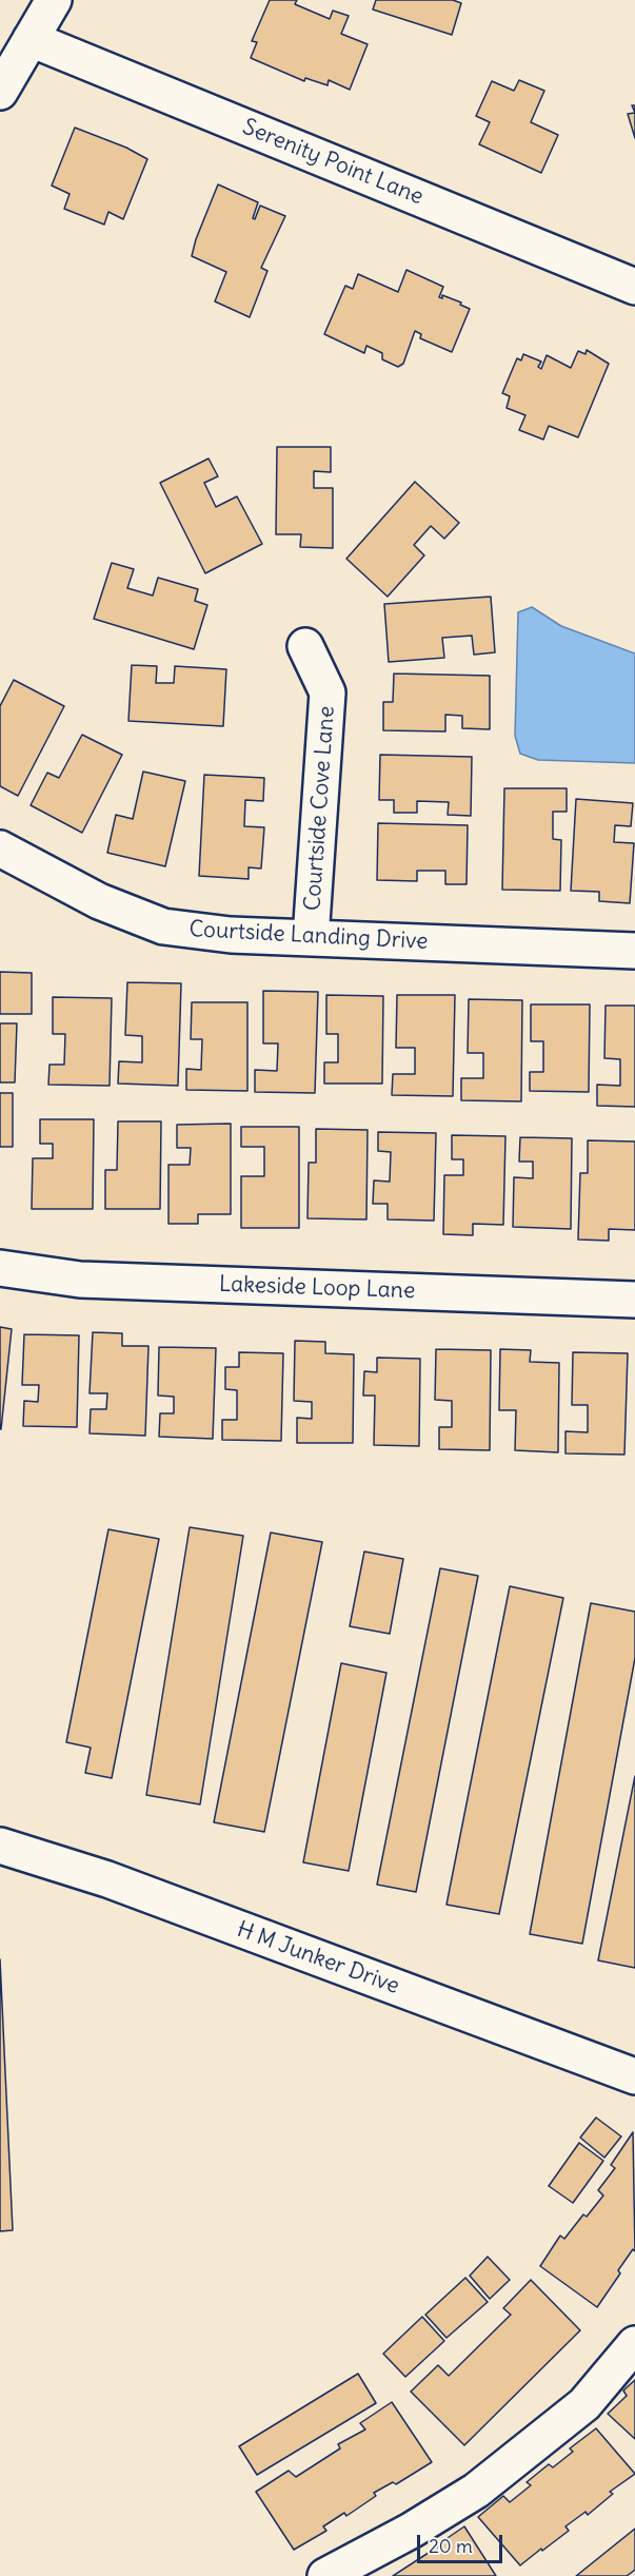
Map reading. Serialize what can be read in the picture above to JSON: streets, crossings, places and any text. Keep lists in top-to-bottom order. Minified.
{"streets":{"street":["Serenity Point Lane","Courtside Cove Lane","Courtside Landing Drive","Lakeside Loop Lane","H M Junker Drive"]},"crossings":[["Courtside Cove Lane","Courtside Landing Drive"]],"scale_bar":"20 m"}
